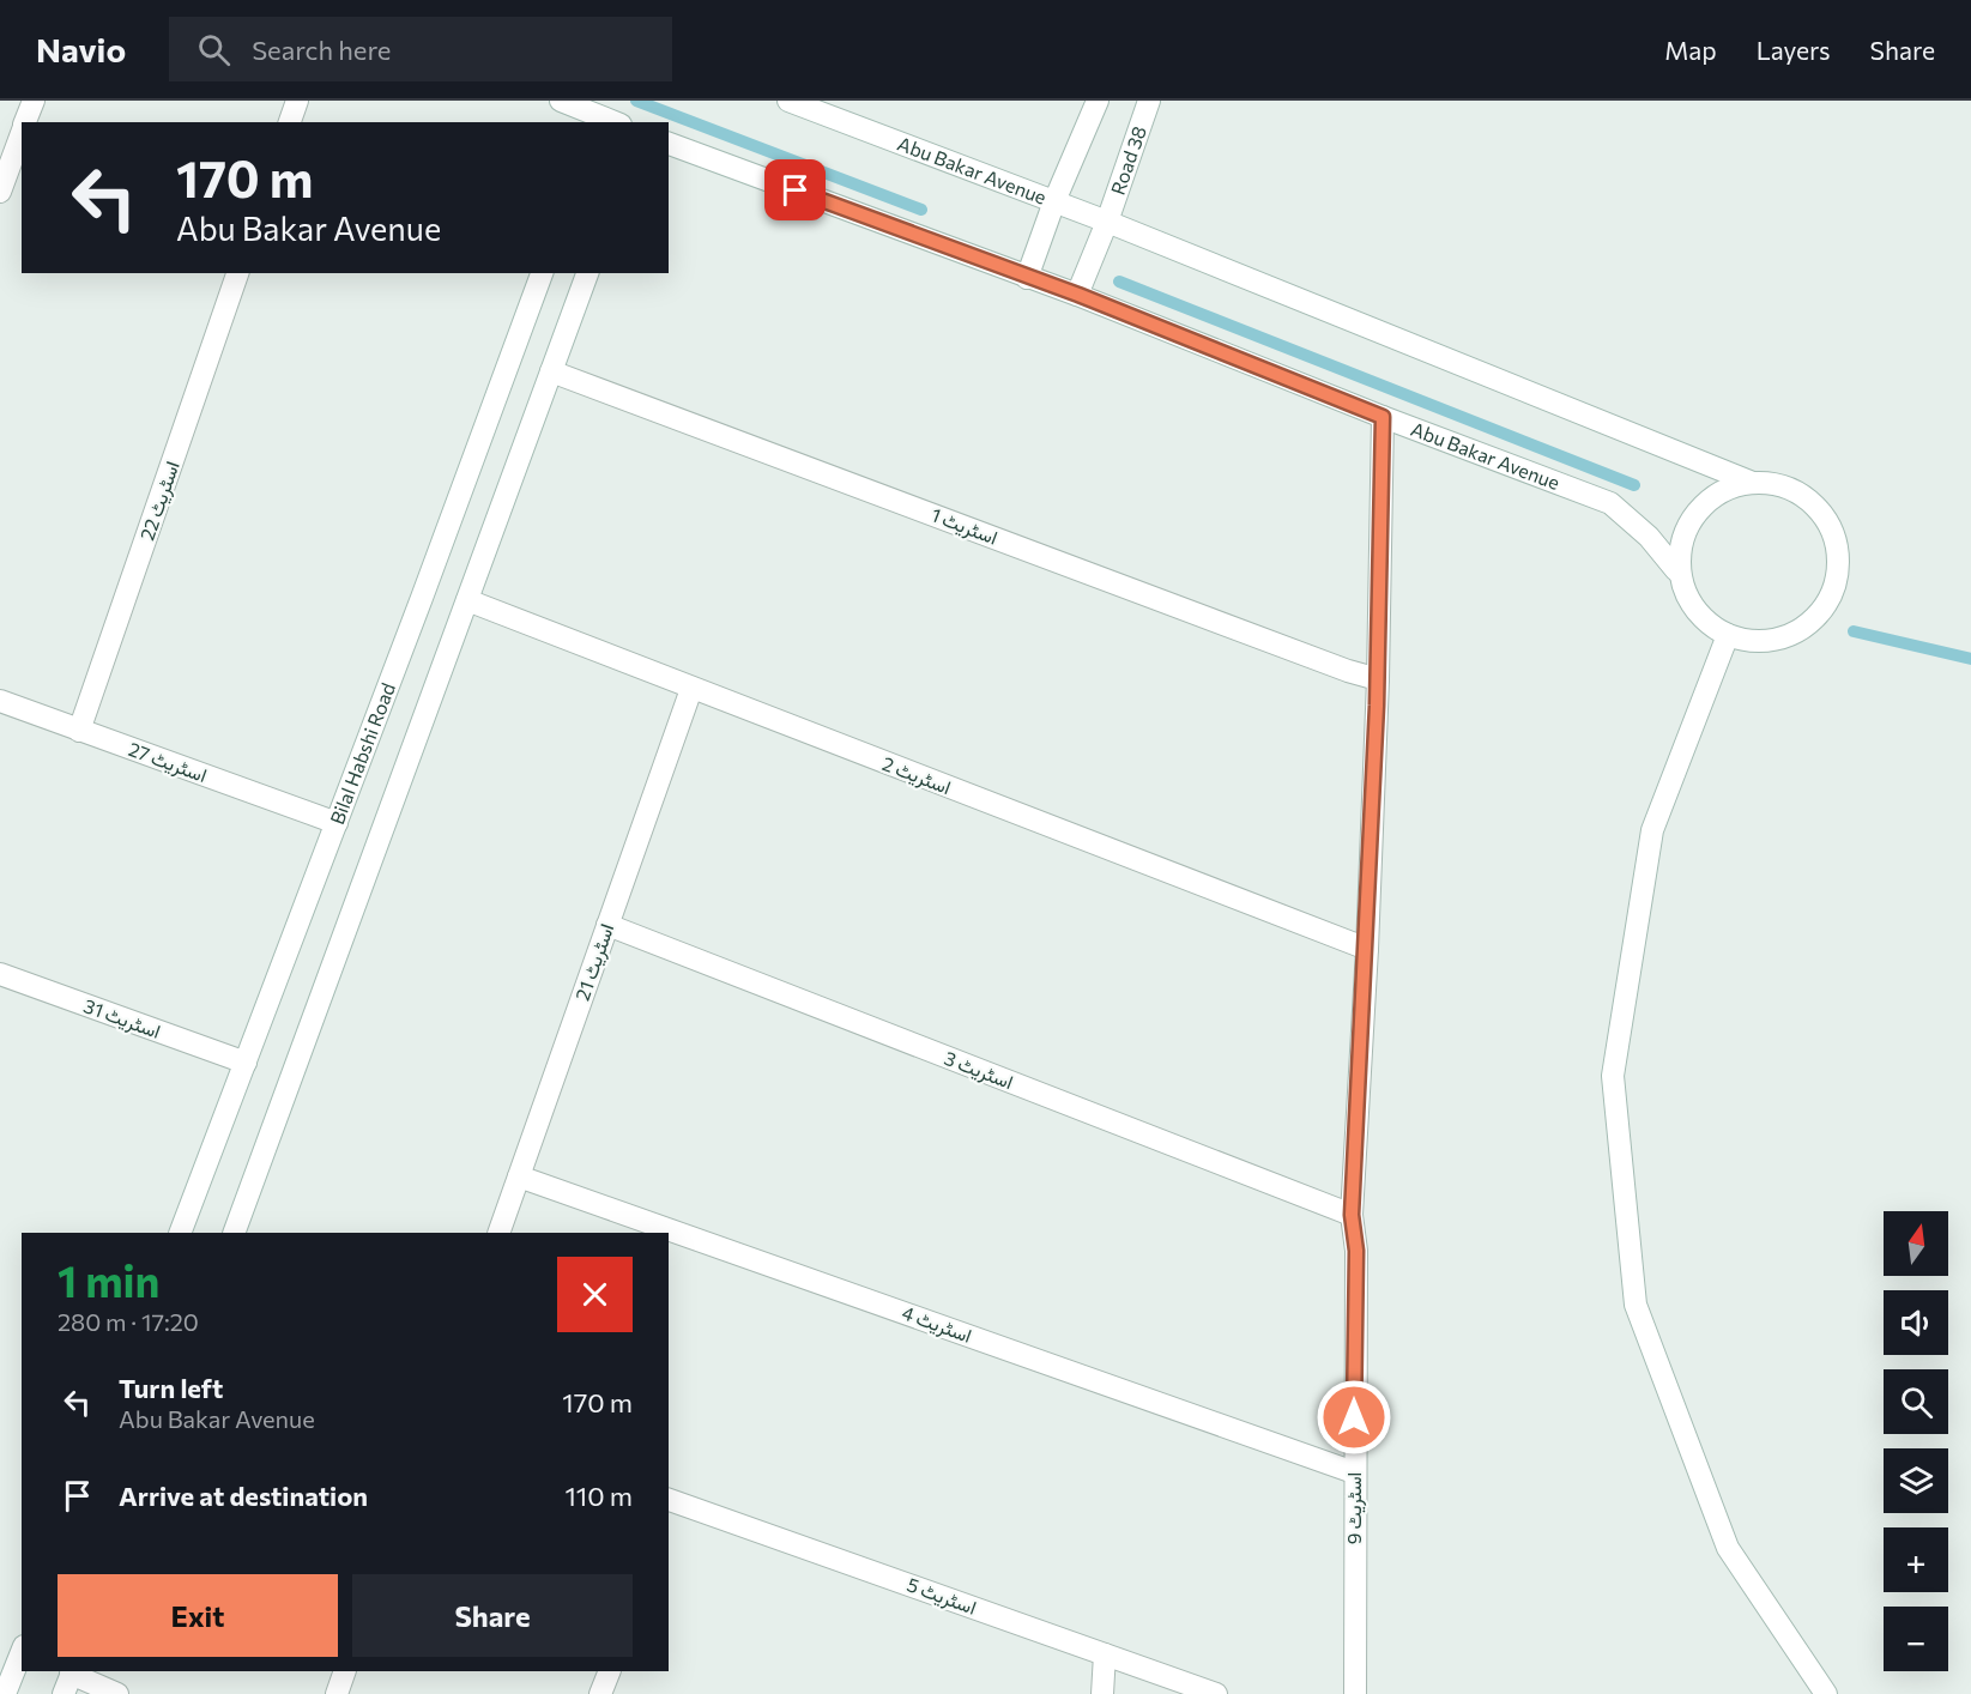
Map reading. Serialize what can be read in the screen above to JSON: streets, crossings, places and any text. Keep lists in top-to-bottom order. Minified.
{"streets":{"street":["Road 38","Abu Bakar Avenue","اسٹریٹ 22","اسٹریٹ 1","Bilal Habshi Road","اسٹریٹ 27","اسٹریٹ 2","اسٹریٹ 21","اسٹریٹ 31","اسٹریٹ 3","اسٹریٹ 4","اسٹریٹ 9","اسٹریٹ 5"]},"crossings":[["Road 38","Abu Bakar Avenue"],["Abu Bakar Avenue","اسٹریٹ 9"],["اسٹریٹ 22","اسٹریٹ 27"],["اسٹریٹ 1","اسٹریٹ 9"],["Bilal Habshi Road","اسٹریٹ 27"],["Bilal Habshi Road","اسٹریٹ 31"],["اسٹریٹ 2","اسٹریٹ 21"],["اسٹریٹ 2","اسٹریٹ 9"],["اسٹریٹ 21","اسٹریٹ 3"],["اسٹریٹ 21","اسٹریٹ 4"],["اسٹریٹ 3","اسٹریٹ 9"],["اسٹریٹ 4","اسٹریٹ 9"]],"north":"top","page":{"header":"Navio","search":"Search here","nav":["Map","Layers","Share"],"turn":["170 m","Abu Bakar Avenue"],"map_buttons":["+","−"],"heading":["1 min","280 m · 17:20"],"list":[{"name":"Turn left","note":"Abu Bakar Avenue","value":"170 m"},{"name":"Arrive at destination","value":"110 m"}],"buttons":["Exit","Share"]}}
